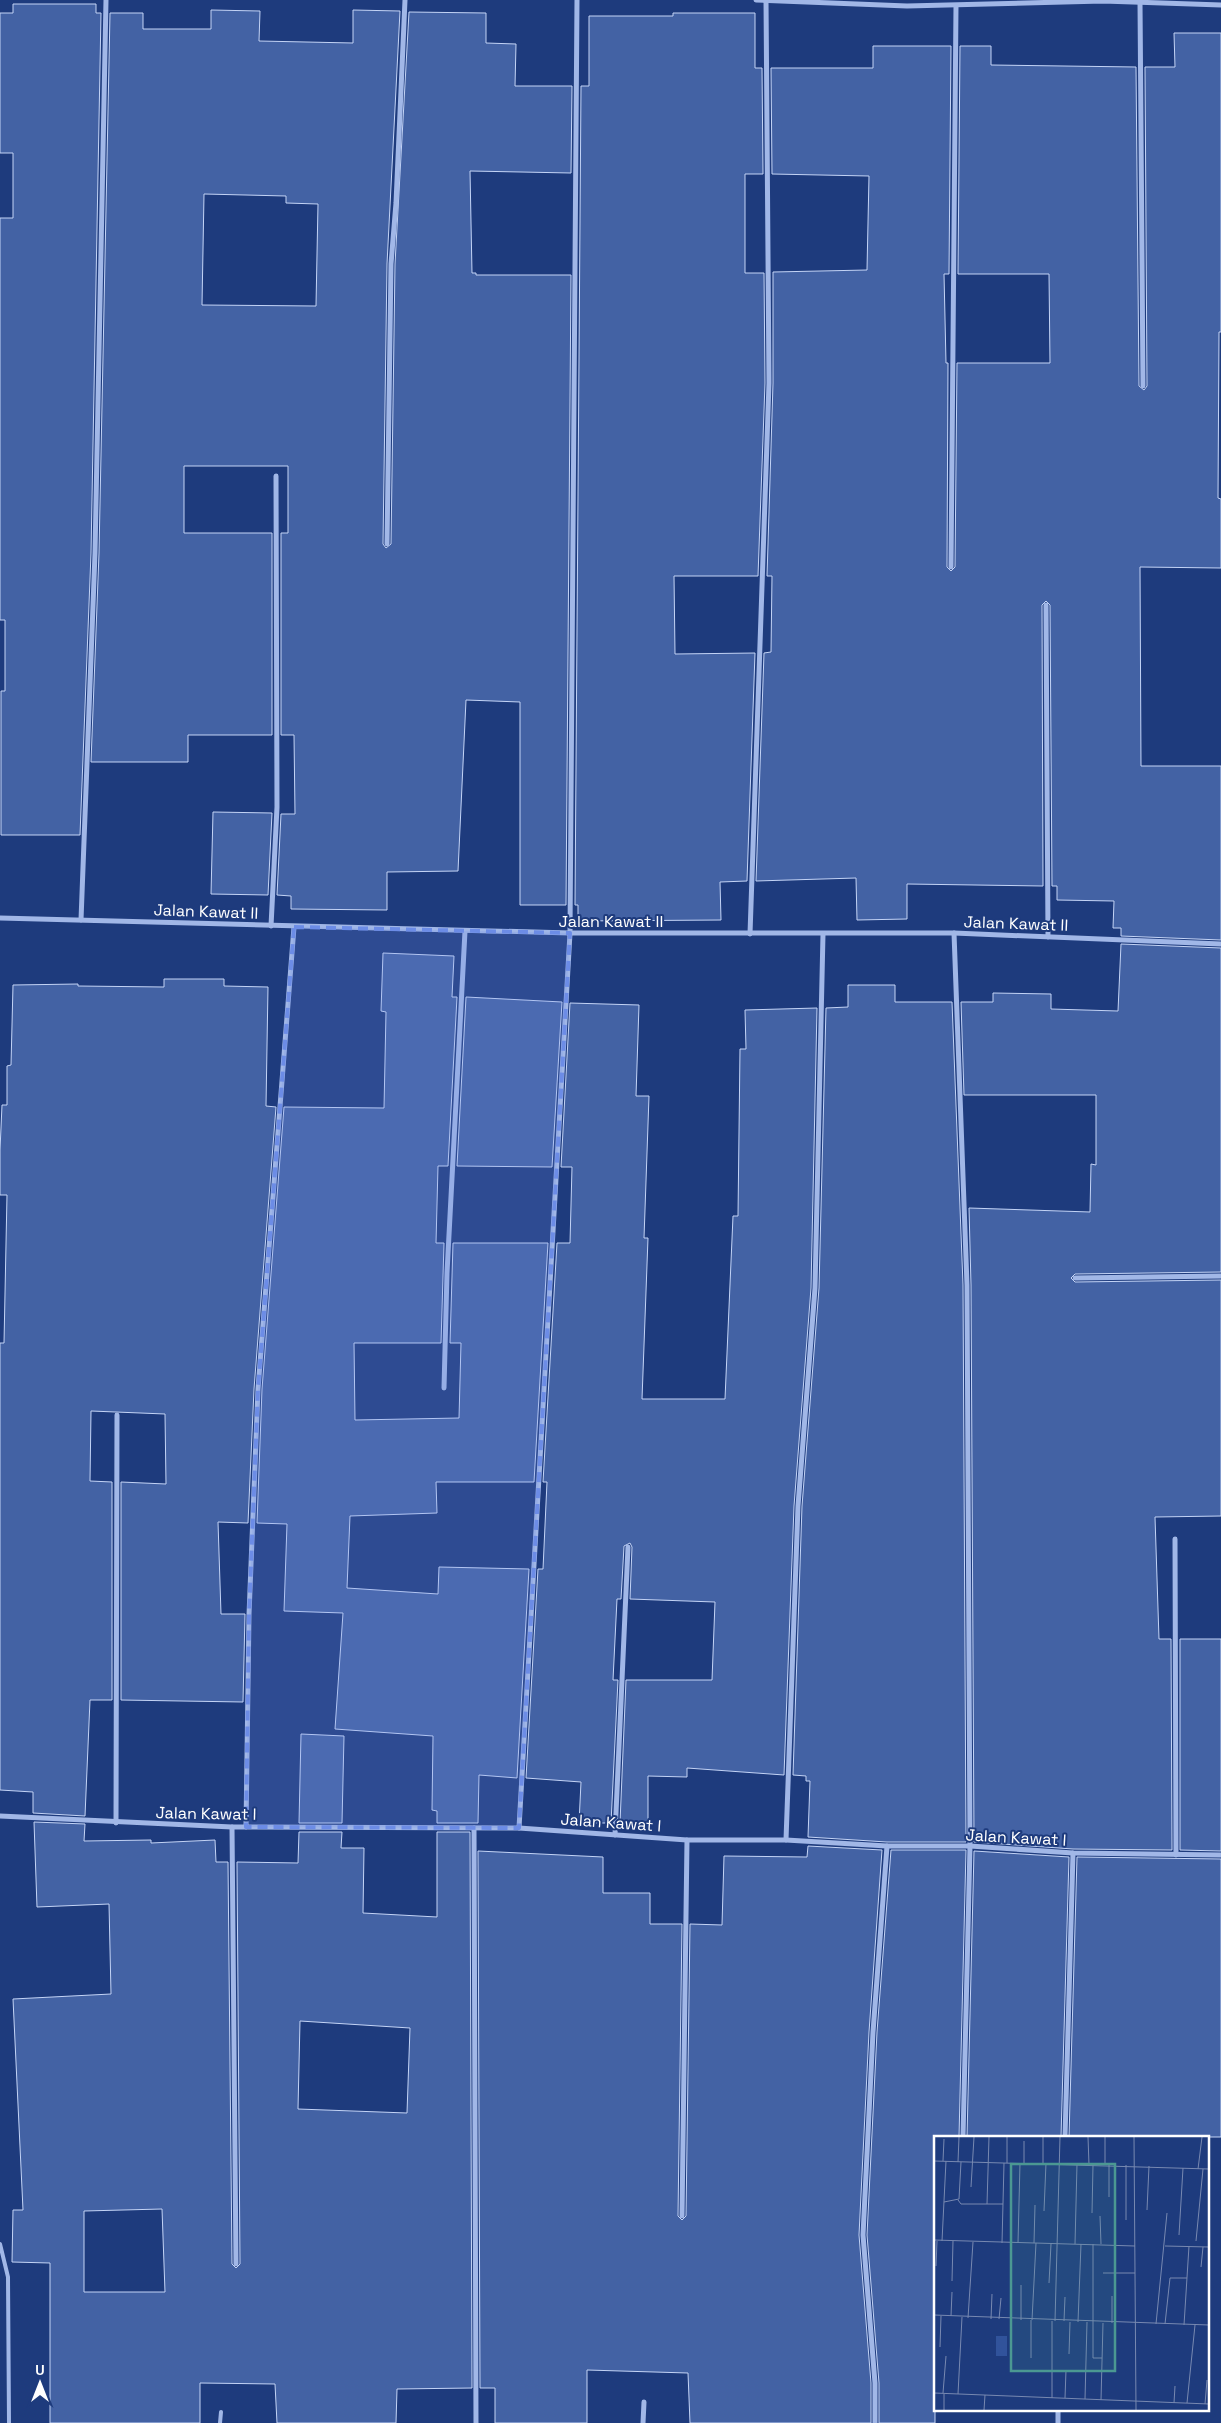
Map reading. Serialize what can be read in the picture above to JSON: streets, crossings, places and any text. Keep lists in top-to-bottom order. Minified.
{"streets":{"street":["Jalan Kawat II","Jalan Kawat I"]},"north":"top"}
